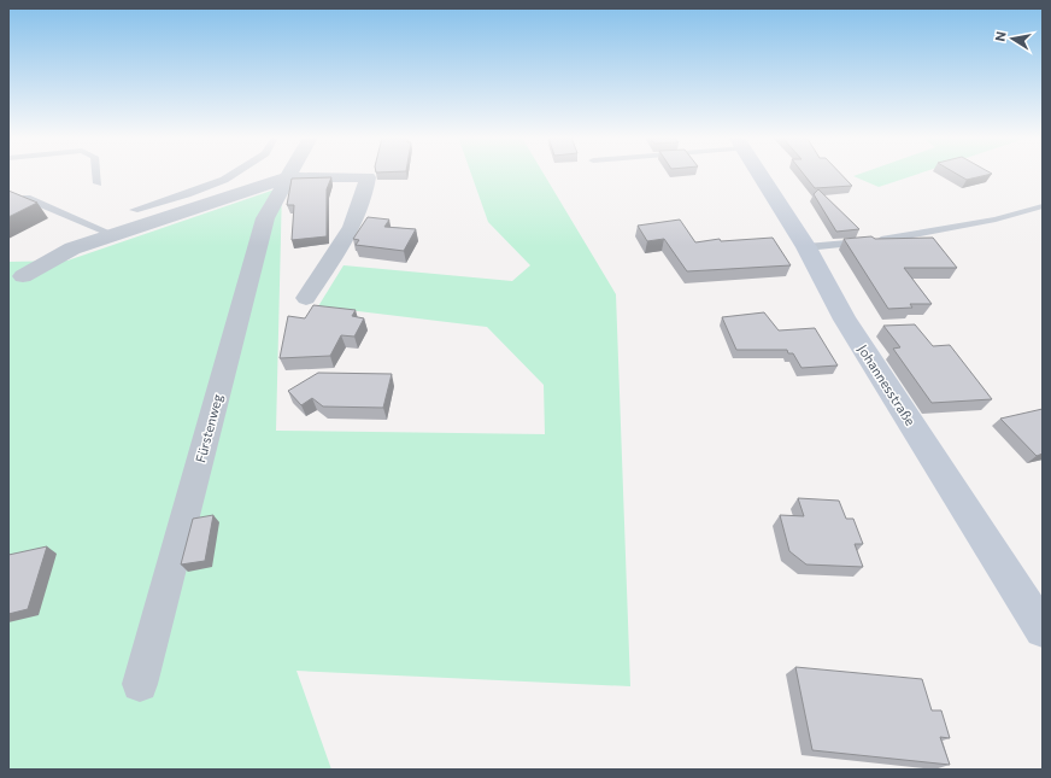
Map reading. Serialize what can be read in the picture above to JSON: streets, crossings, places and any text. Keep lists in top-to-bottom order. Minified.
{"streets":{"main road":["Johannesstraße"],"street":["Fürstenweg"]},"north":"left"}
